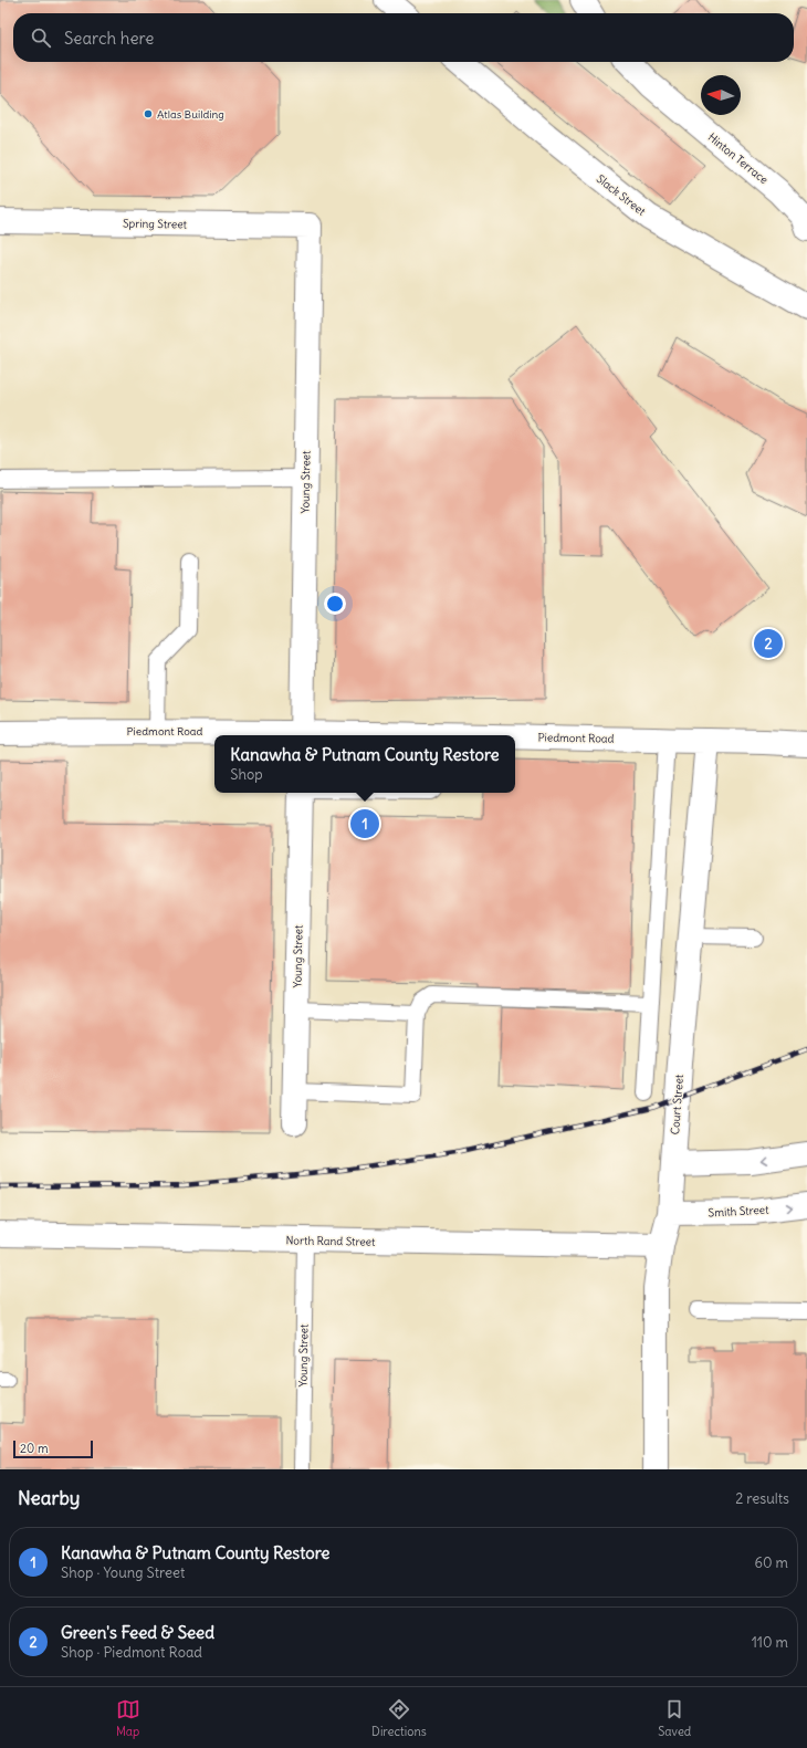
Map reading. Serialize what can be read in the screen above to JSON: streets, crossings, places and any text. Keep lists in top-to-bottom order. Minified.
{"streets":{"street":["Hinton Terrace","Slack Street","Spring Street","Young Street","Piedmont Road","Court Street","Smith Street","North Rand Street"]},"crossings":[["Spring Street","Young Street"],["Young Street","Piedmont Road"],["Young Street","North Rand Street"],["Piedmont Road","Court Street"],["Court Street","Smith Street"],["Court Street","North Rand Street"]],"places":["Atlas Building"],"scale_bar":"20 m","north":"left","page":{"search":"Search here","pins":["2","1"],"popup":["Kanawha & Putnam County Restore","Shop"],"scale":"20 m","heading":["Nearby","2 results"],"list":[{"mark":"1","name":"Kanawha & Putnam County Restore","note":"Shop · Young Street","value":"60 m"},{"mark":"2","name":"Green's Feed & Seed","note":"Shop · Piedmont Road","value":"110 m"}],"nav":["Map","Directions","Saved"]}}
